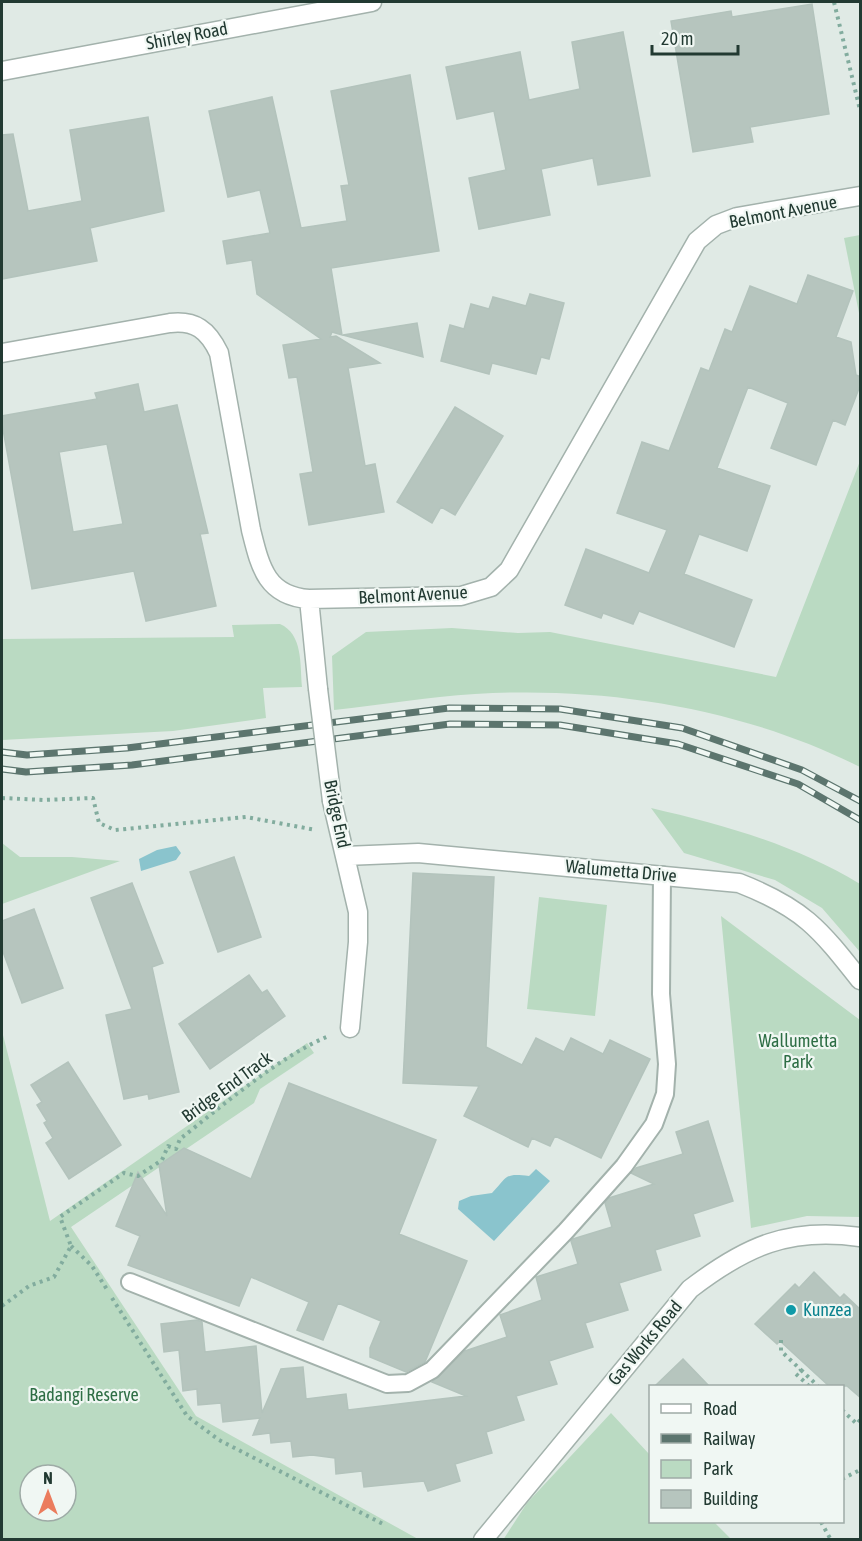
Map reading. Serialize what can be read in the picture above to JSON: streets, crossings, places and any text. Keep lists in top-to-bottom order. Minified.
{"streets":{"street":["Shirley Road","Belmont Avenue","Bridge End","Walumetta Drive","Gas Works Road"],"path":["Bridge End Track"]},"crossings":[["Belmont Avenue","Bridge End"],["Bridge End","Walumetta Drive"],["Bridge End","Bridge End Track"]],"parks":["Wallumetta Park","Badangi Reserve"],"places":["Kunzea"],"legend":["Road","Railway","Park","Building"],"scale_bar":"20 m","north":"top"}
